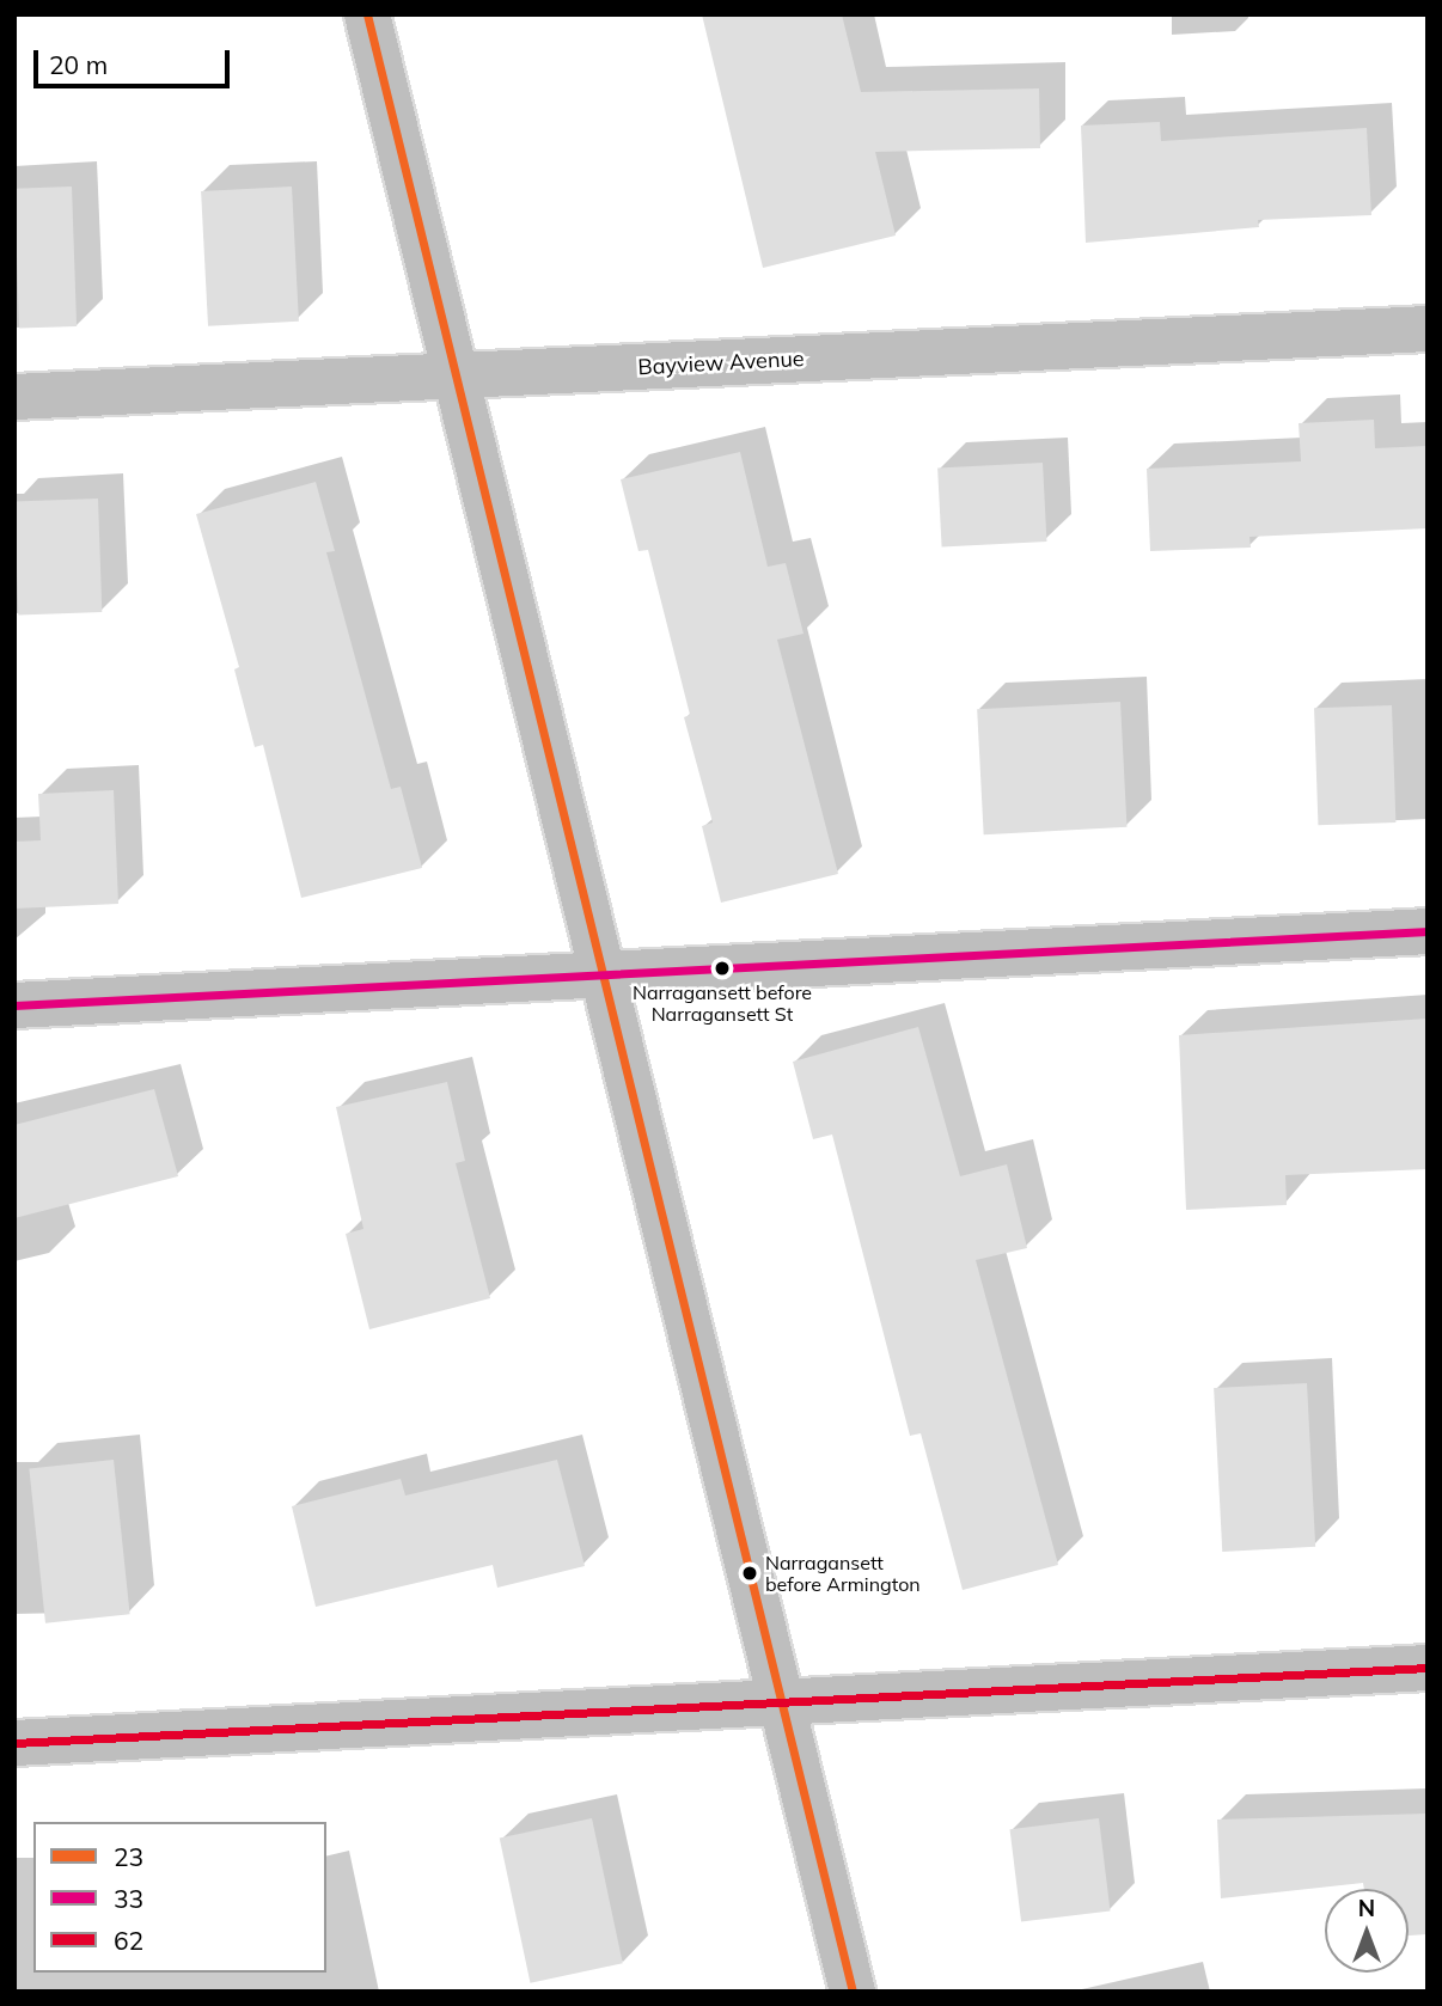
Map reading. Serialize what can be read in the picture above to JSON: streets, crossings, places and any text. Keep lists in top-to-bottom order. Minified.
{"streets":{"street":["Bayview Avenue"]},"places":["Narragansett before Narragansett St","Narragansett before Armington"],"lines":["transit line 23","transit line 33","transit line 62"],"legend":["23","33","62"],"scale_bar":"20 m","north":"top"}
